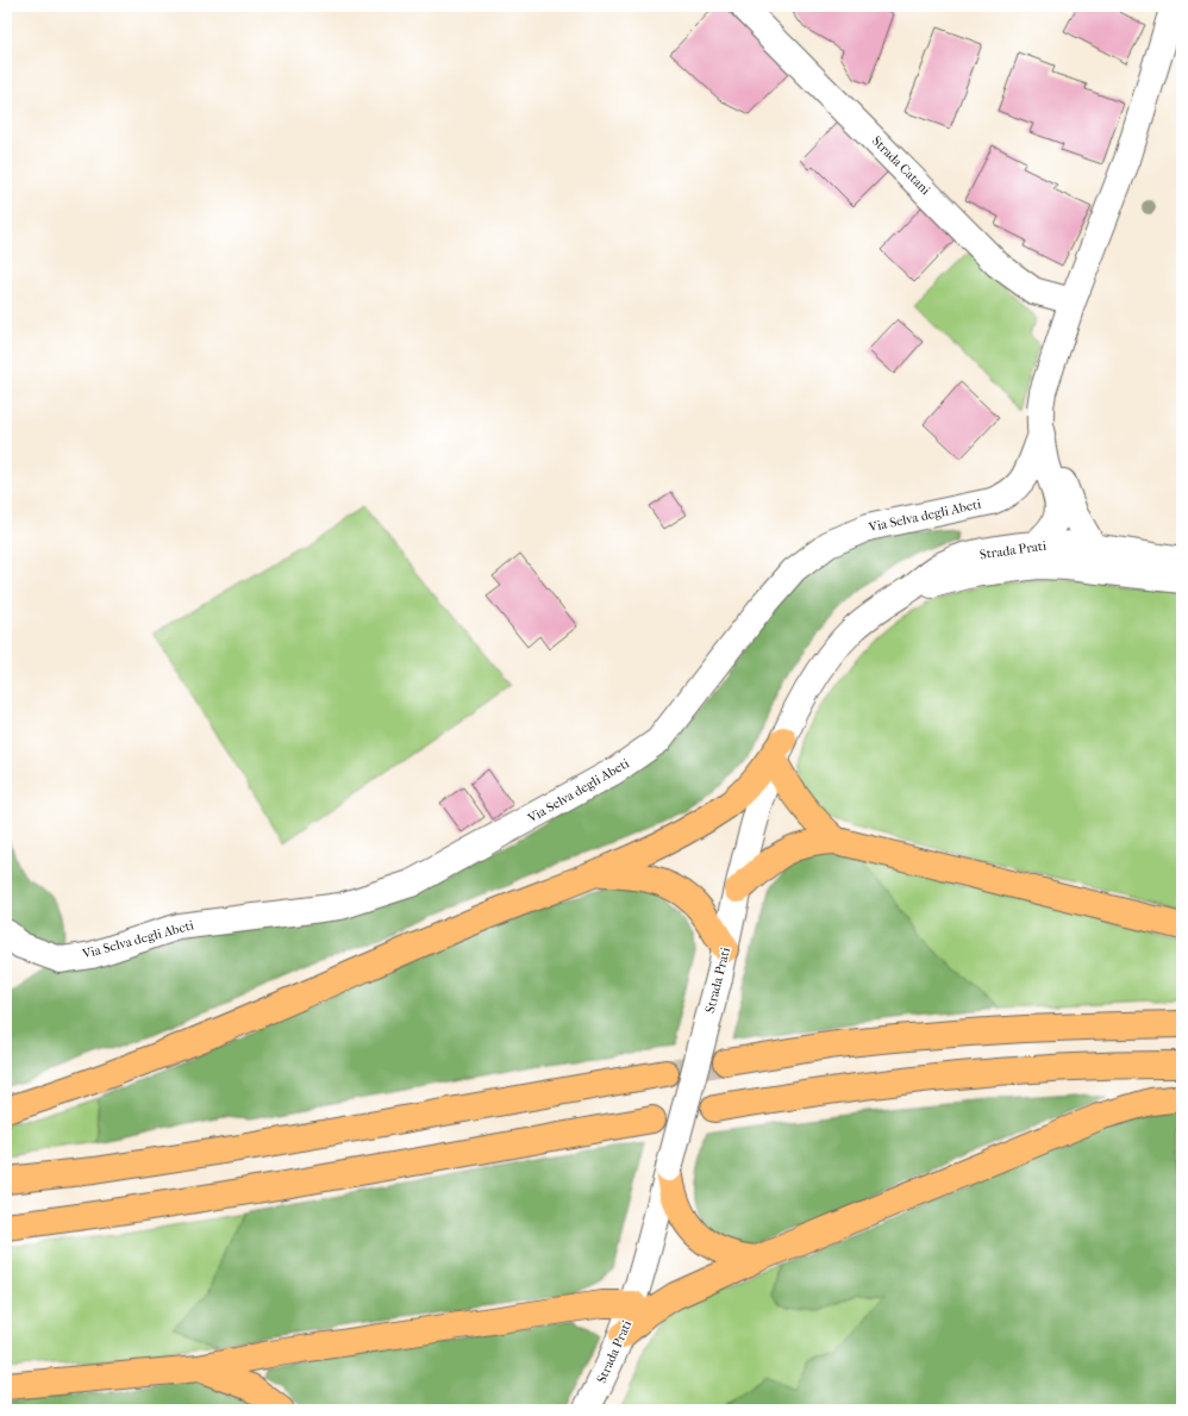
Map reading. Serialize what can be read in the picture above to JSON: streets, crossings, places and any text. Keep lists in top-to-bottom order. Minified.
{"streets":{"street":["Strada Catani","Via Selva degli Abeti","Strada Prati"]}}
